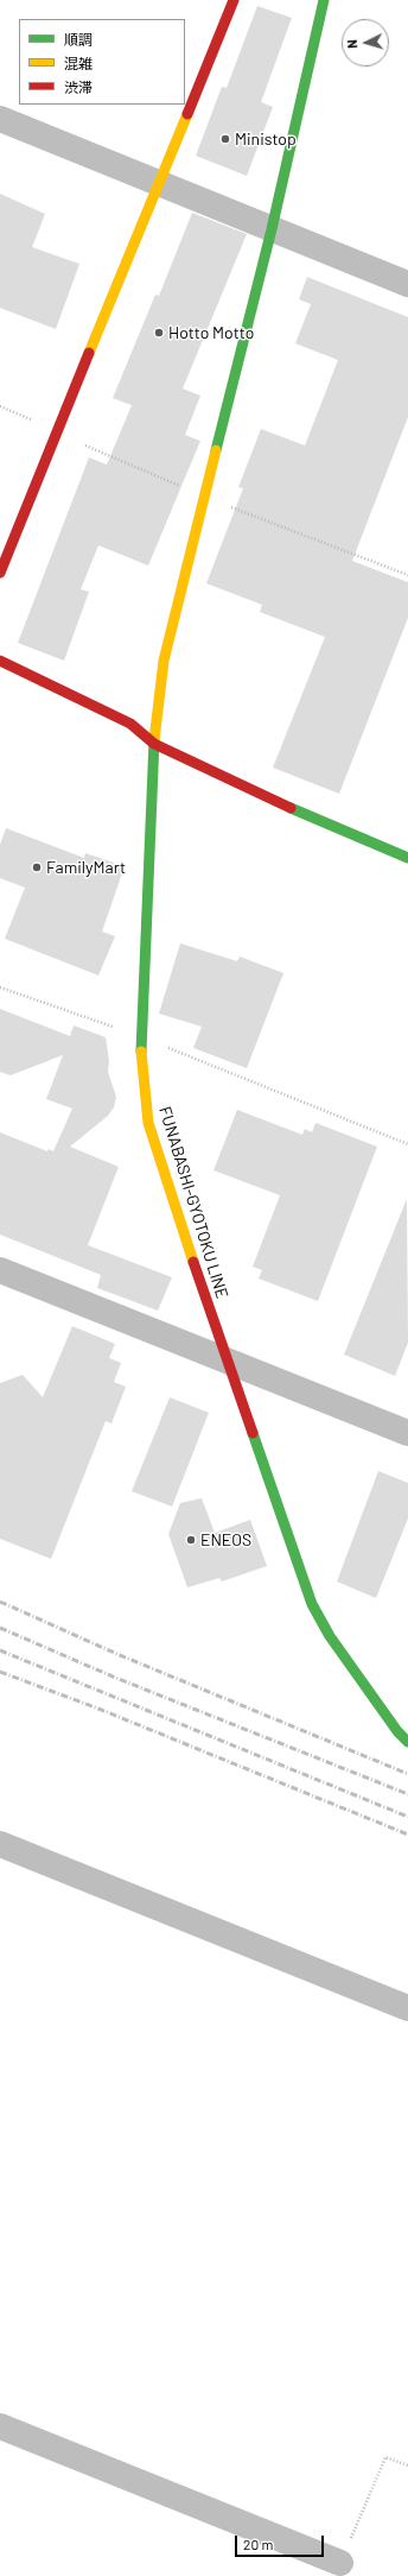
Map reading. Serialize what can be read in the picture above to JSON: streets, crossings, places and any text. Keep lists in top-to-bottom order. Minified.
{"streets":{"street":["FUNABASHI-GYOTOKU LINE"]},"places":["Ministop","Hotto Motto","FamilyMart","ENEOS"],"legend":["順調","混雑","渋滞"],"scale_bar":"20 m","north":"left"}
